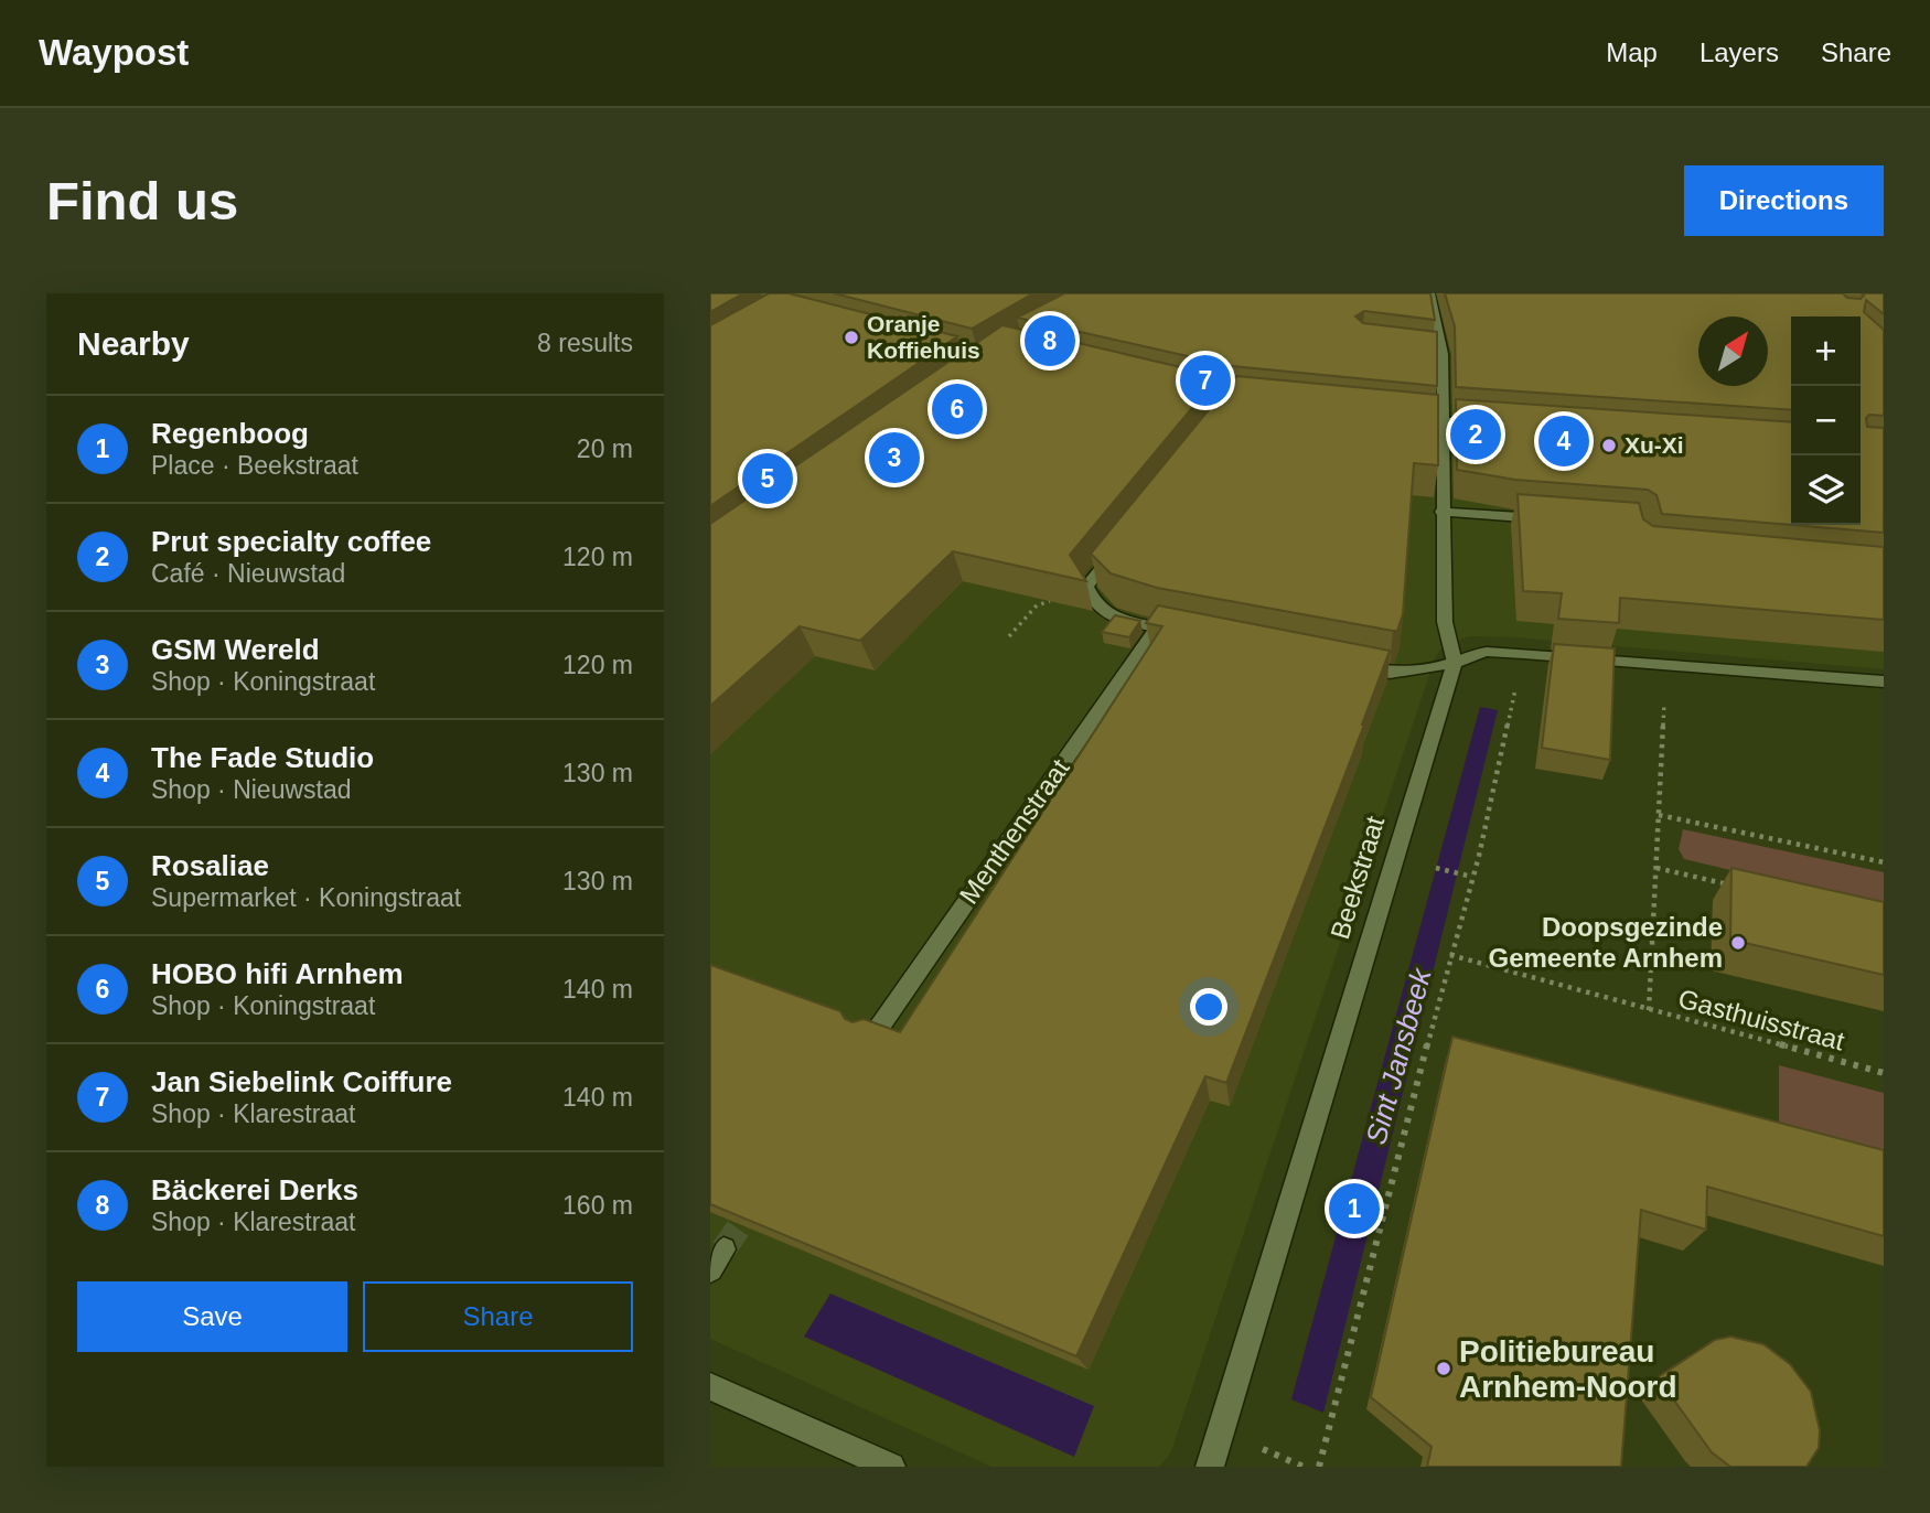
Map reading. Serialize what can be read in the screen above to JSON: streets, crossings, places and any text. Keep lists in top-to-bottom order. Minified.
{"streets":{"street":["Menthenstraat","Beekstraat"],"path":["Gasthuisstraat"]},"water":["Sint Jansbeek"],"places":["Oranje Koffiehuis","Xu-Xi","Doopsgezinde Gemeente Arnhem","Politiebureau Arnhem-Noord"],"north":"top right","page":{"header":"Waypost","nav":["Map","Layers","Share"],"buttons":["Directions",["Save","Share"]],"title":"Find us","heading":["Nearby","8 results"],"pins":["8","7","6","2","4","3","5","1"],"map_buttons":["+","−"],"list":[{"mark":"1","name":"Regenboog","note":"Place · Beekstraat","value":"20 m"},{"mark":"2","name":"Prut specialty coffee","note":"Café · Nieuwstad","value":"120 m"},{"mark":"3","name":"GSM Wereld","note":"Shop · Koningstraat","value":"120 m"},{"mark":"4","name":"The Fade Studio","note":"Shop · Nieuwstad","value":"130 m"},{"mark":"5","name":"Rosaliae","note":"Supermarket · Koningstraat","value":"130 m"},{"mark":"6","name":"HOBO hifi Arnhem","note":"Shop · Koningstraat","value":"140 m"},{"mark":"7","name":"Jan Siebelink Coiffure","note":"Shop · Klarestraat","value":"140 m"},{"mark":"8","name":"Bäckerei Derks","note":"Shop · Klarestraat","value":"160 m"}]}}
